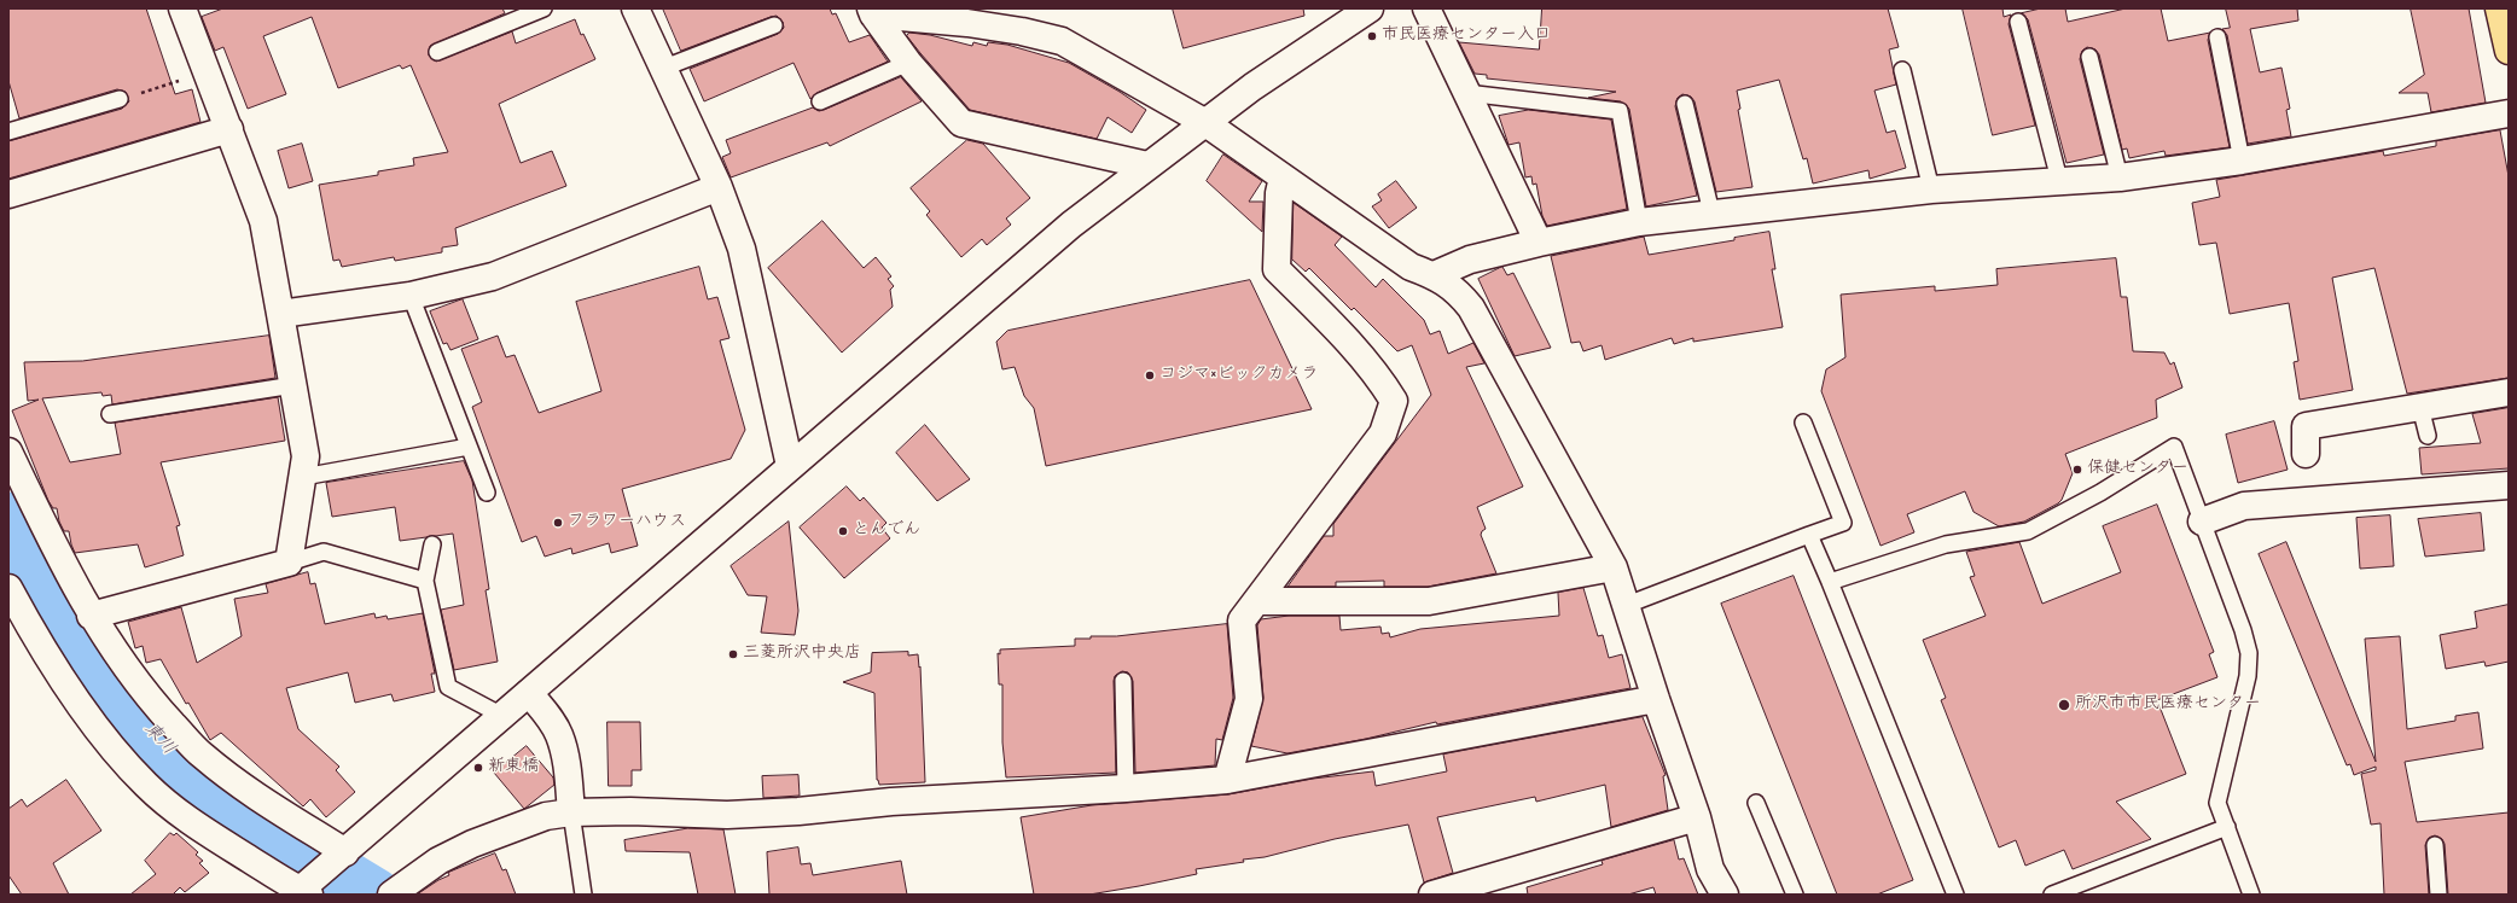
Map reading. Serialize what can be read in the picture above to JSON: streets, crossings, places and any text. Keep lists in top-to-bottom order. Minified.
{"water":["東川"],"places":["市民医療センター入口","コジマ×ビックカメラ","保健センター","フラワーハウス","とんでん","三菱所沢中央店","所沢市市民医療センター","新東橋"]}
